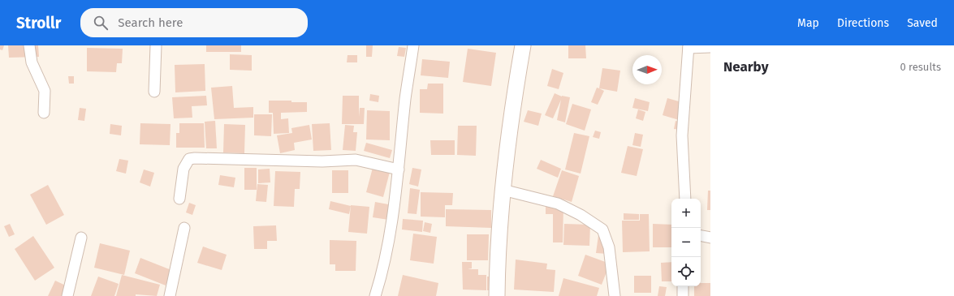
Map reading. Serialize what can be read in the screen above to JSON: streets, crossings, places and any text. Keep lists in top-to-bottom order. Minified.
{"north":"right","page":{"header":"Strollr","search":"Search here","nav":["Map","Directions","Saved"],"heading":["Nearby","0 results"],"map_buttons":["+","−"]}}
